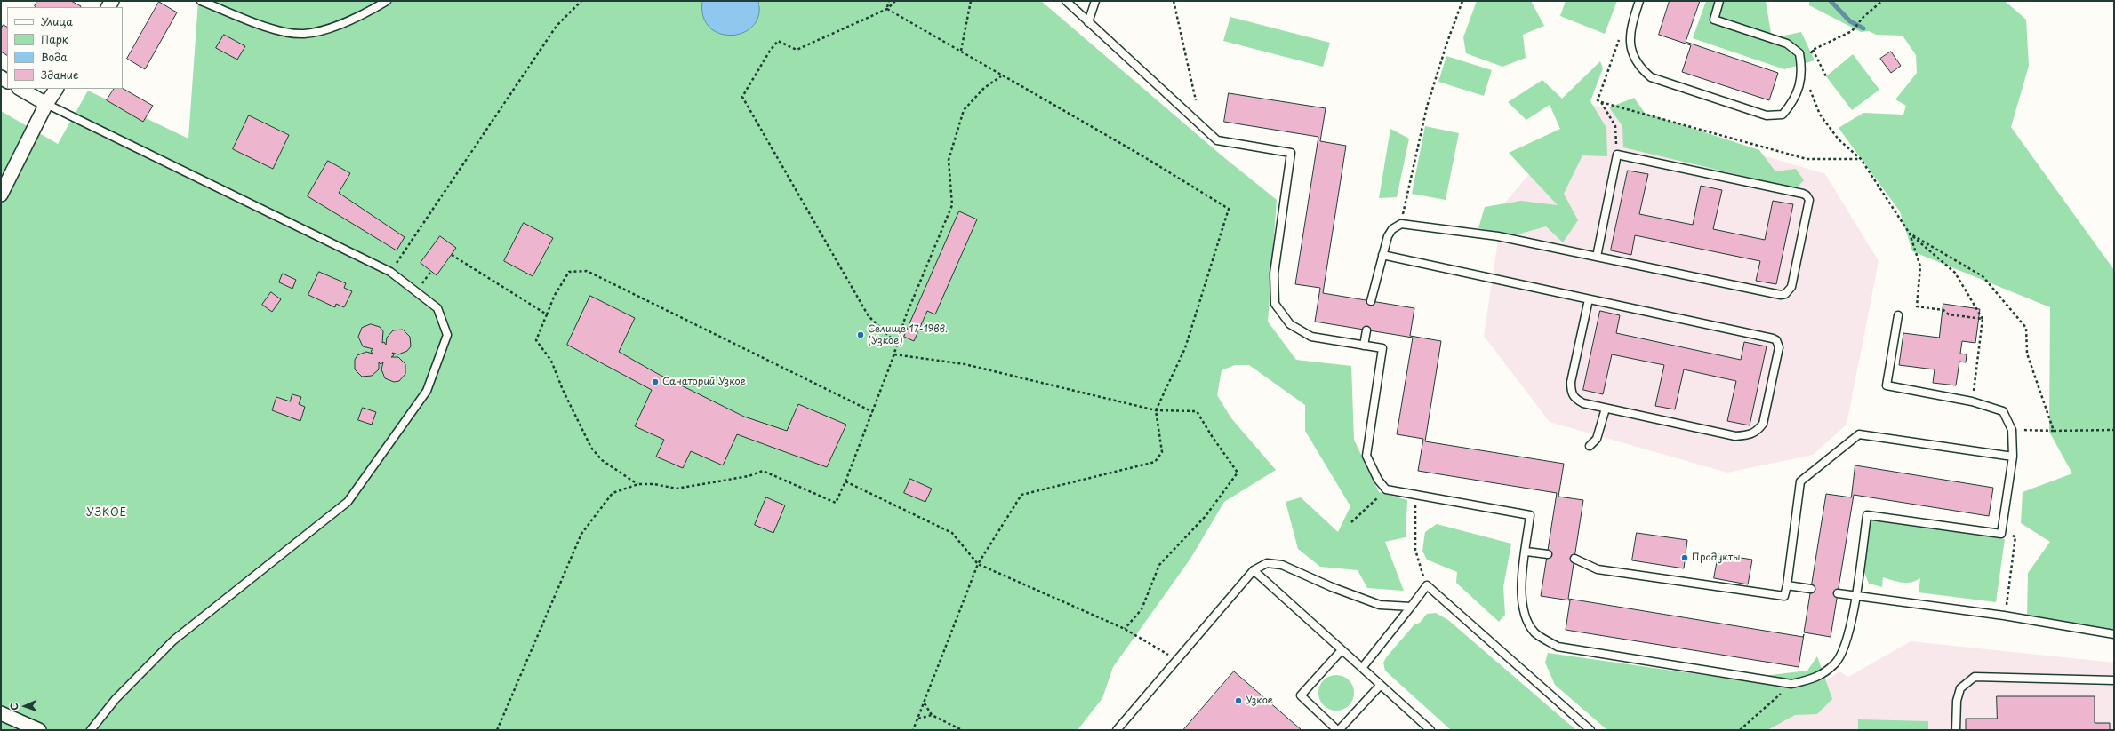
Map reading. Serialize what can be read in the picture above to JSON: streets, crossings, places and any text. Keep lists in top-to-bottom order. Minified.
{"districts":["УЗКОЕ"],"places":["Селище 17-19вв. (Узкое)","Санаторий Узкое","Продукты","Узкое"],"legend":["Улица","Парк","Вода","Здание"],"north":"left"}
